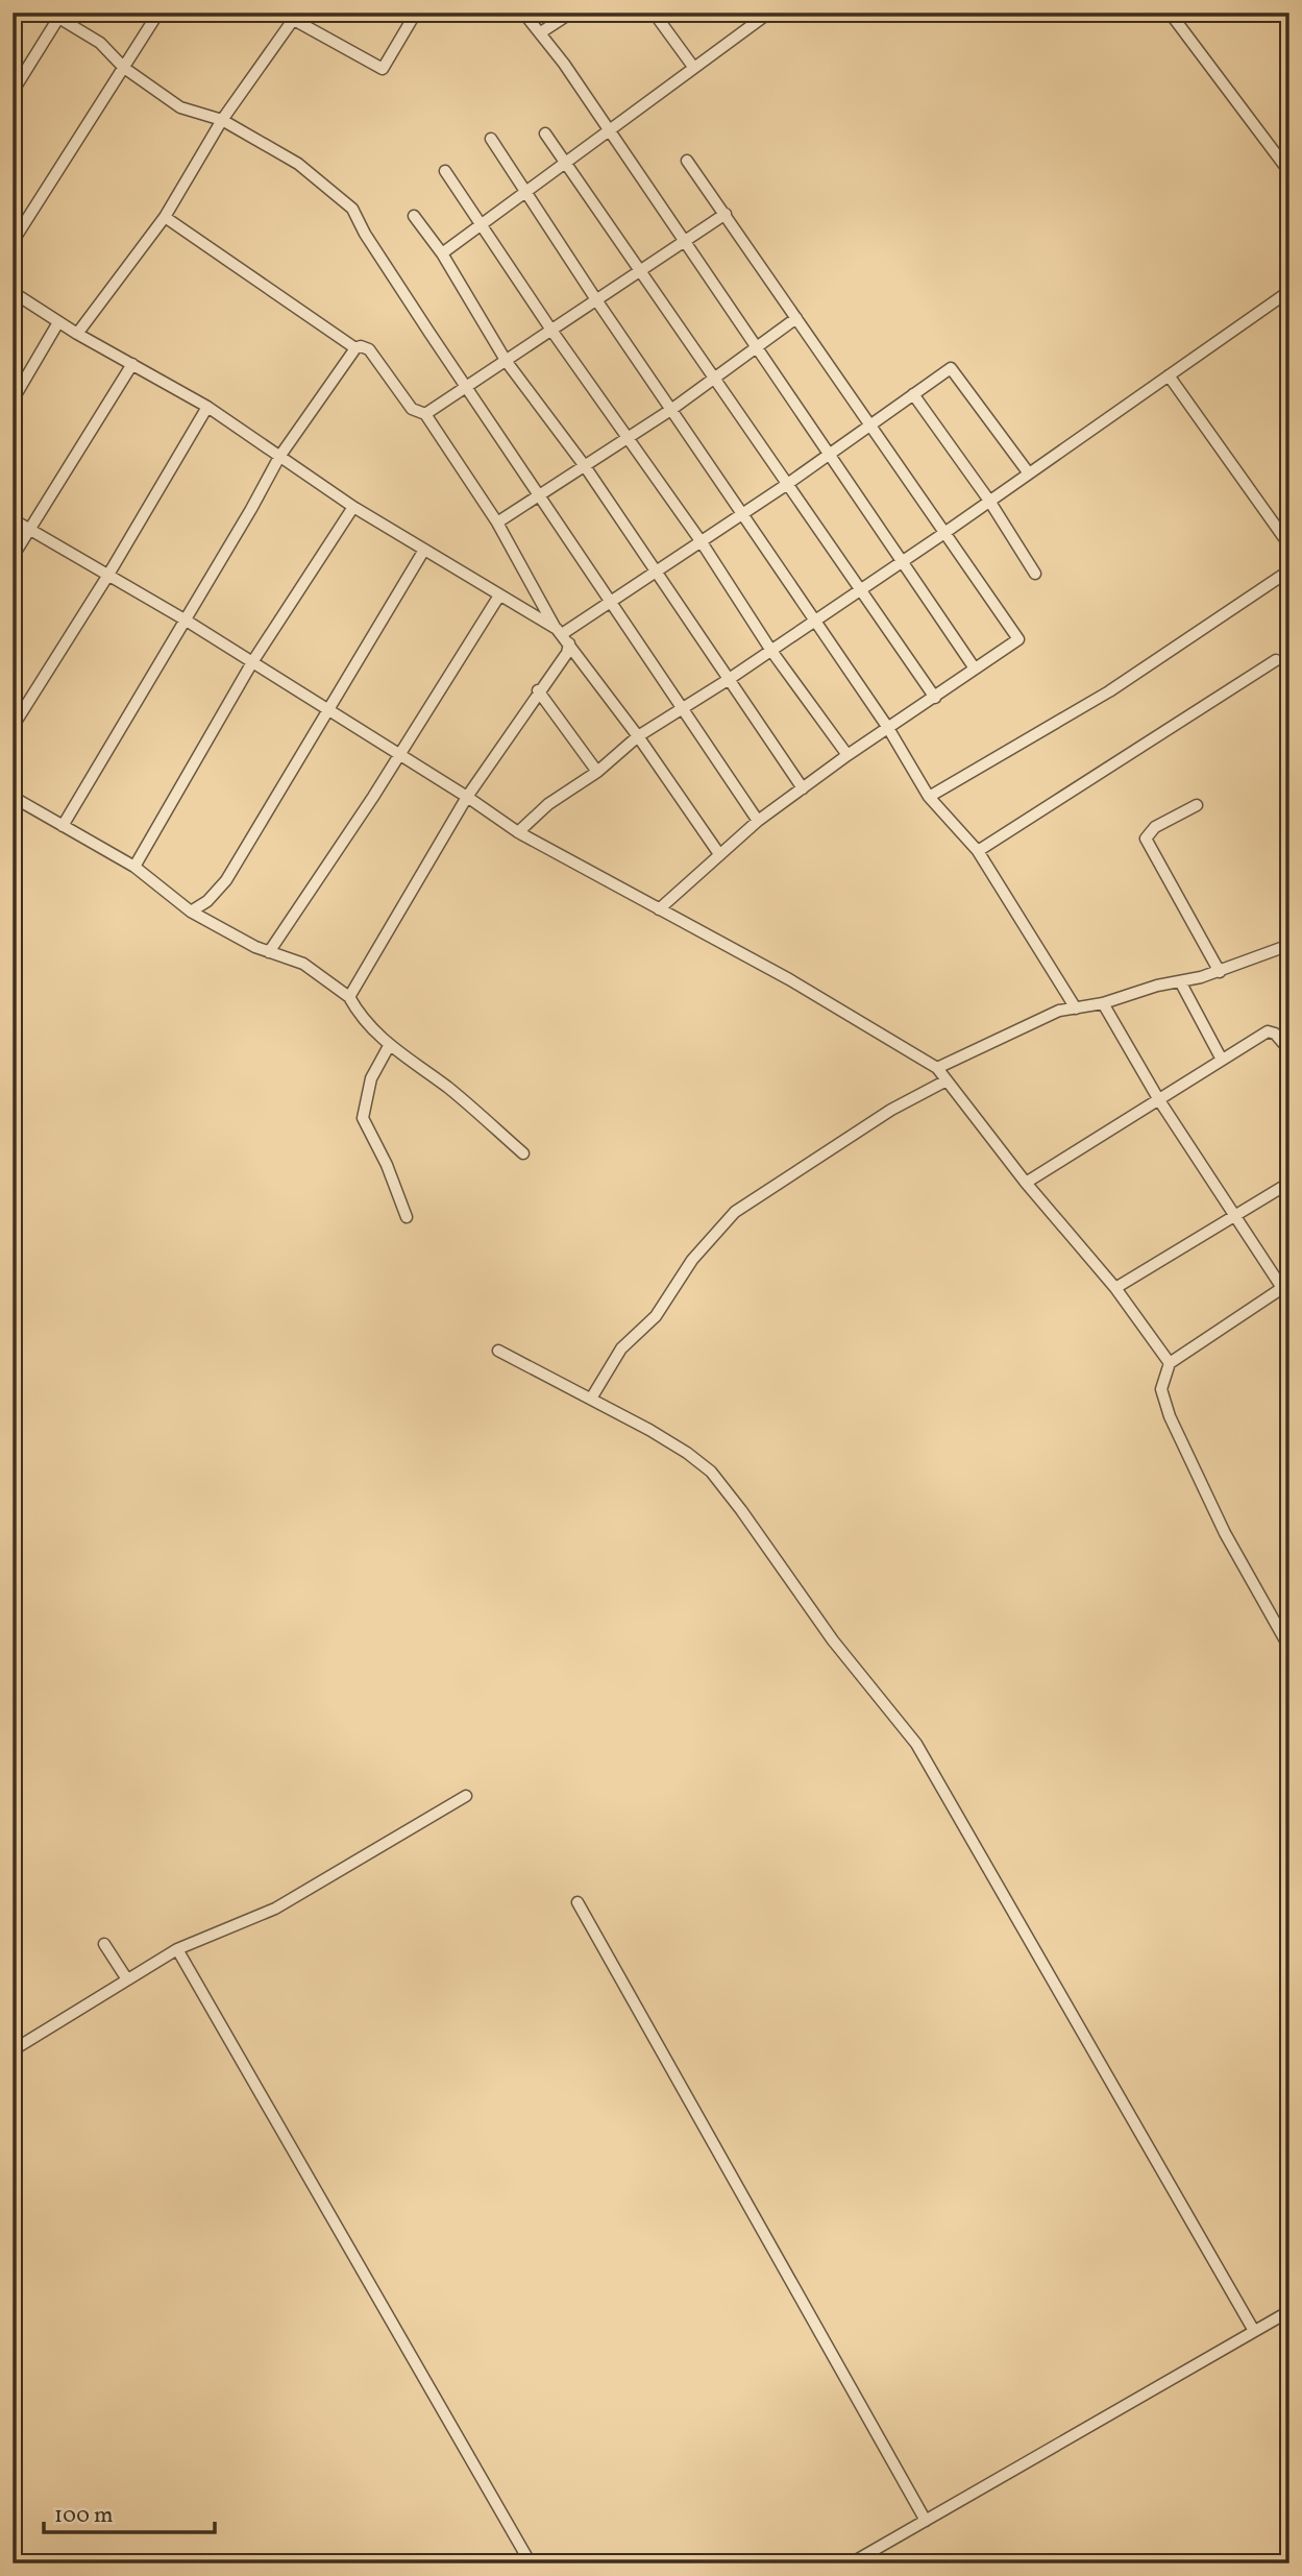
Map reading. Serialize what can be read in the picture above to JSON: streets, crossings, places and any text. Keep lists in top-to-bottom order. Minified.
{"scale_bar":"100 m"}
